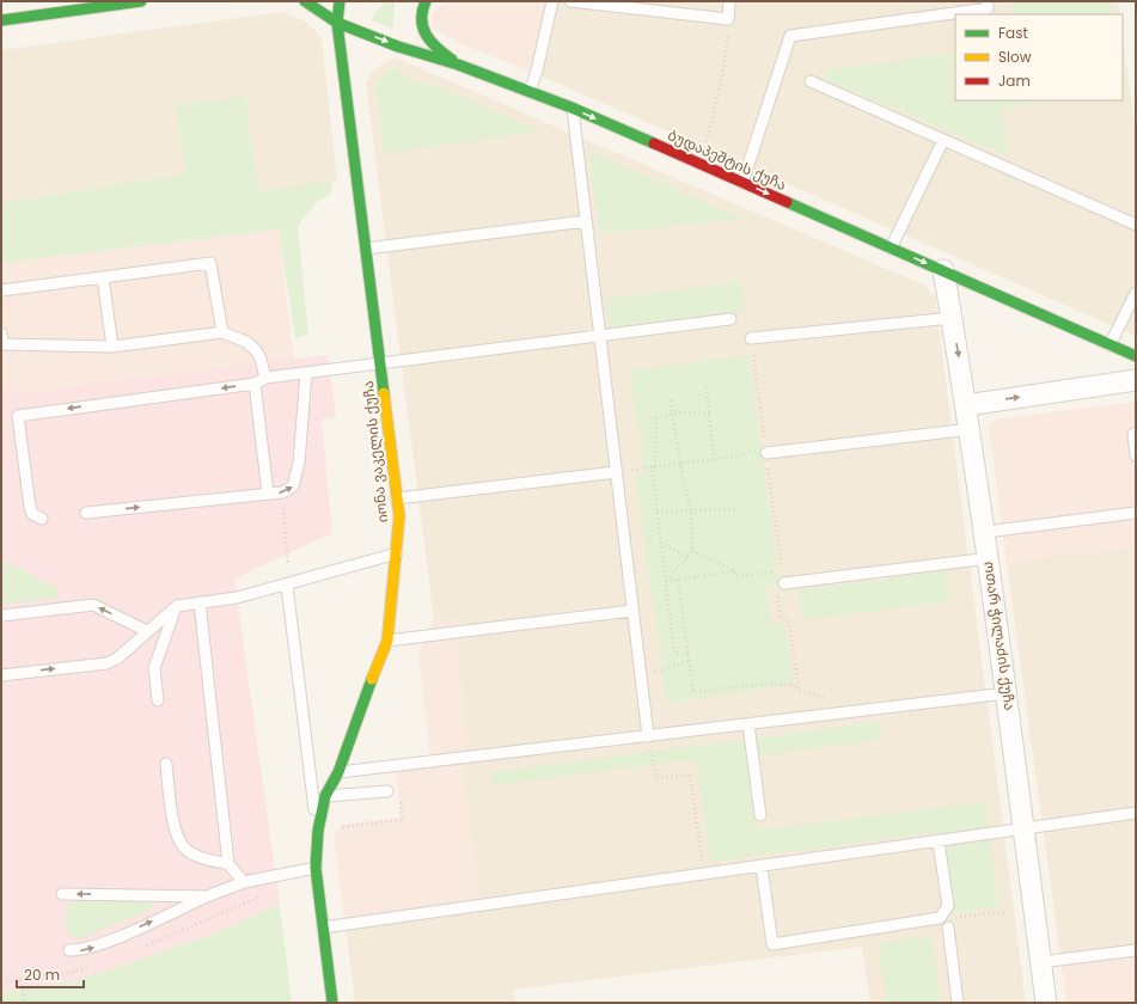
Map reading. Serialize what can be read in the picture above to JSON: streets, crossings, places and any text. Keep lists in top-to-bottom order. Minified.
{"streets":{"main road":["ბუდაპეშტის ქუჩა","იონა ვაკელის ქუჩა"],"street":["ოთარ ჭილაძის ქუჩა"]},"crossings":[["ბუდაპეშტის ქუჩა","იონა ვაკელის ქუჩა"],["ბუდაპეშტის ქუჩა","ოთარ ჭილაძის ქუჩა"]],"one_way":["ბუდაპეშტის ქუჩა"],"legend":["Fast","Slow","Jam"],"scale_bar":"20 m"}
